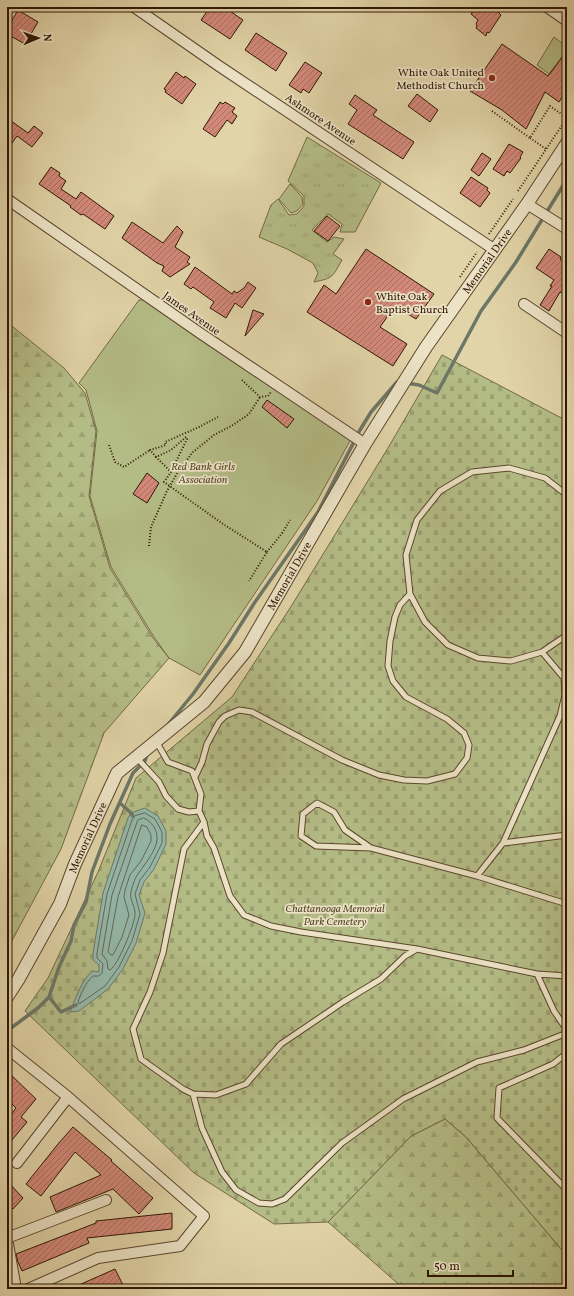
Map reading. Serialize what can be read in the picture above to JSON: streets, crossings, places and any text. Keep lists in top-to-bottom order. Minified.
{"streets":{"street":["Ashmore Avenue","Memorial Drive","James Avenue"]},"crossings":[["Ashmore Avenue","Memorial Drive"],["Memorial Drive","James Avenue"]],"parks":["Red Bank Girls Association","Chattanooga Memorial Park Cemetery"],"places":["White Oak United Methodist Church","White Oak Baptist Church"],"scale_bar":"50 m","north":"right"}
